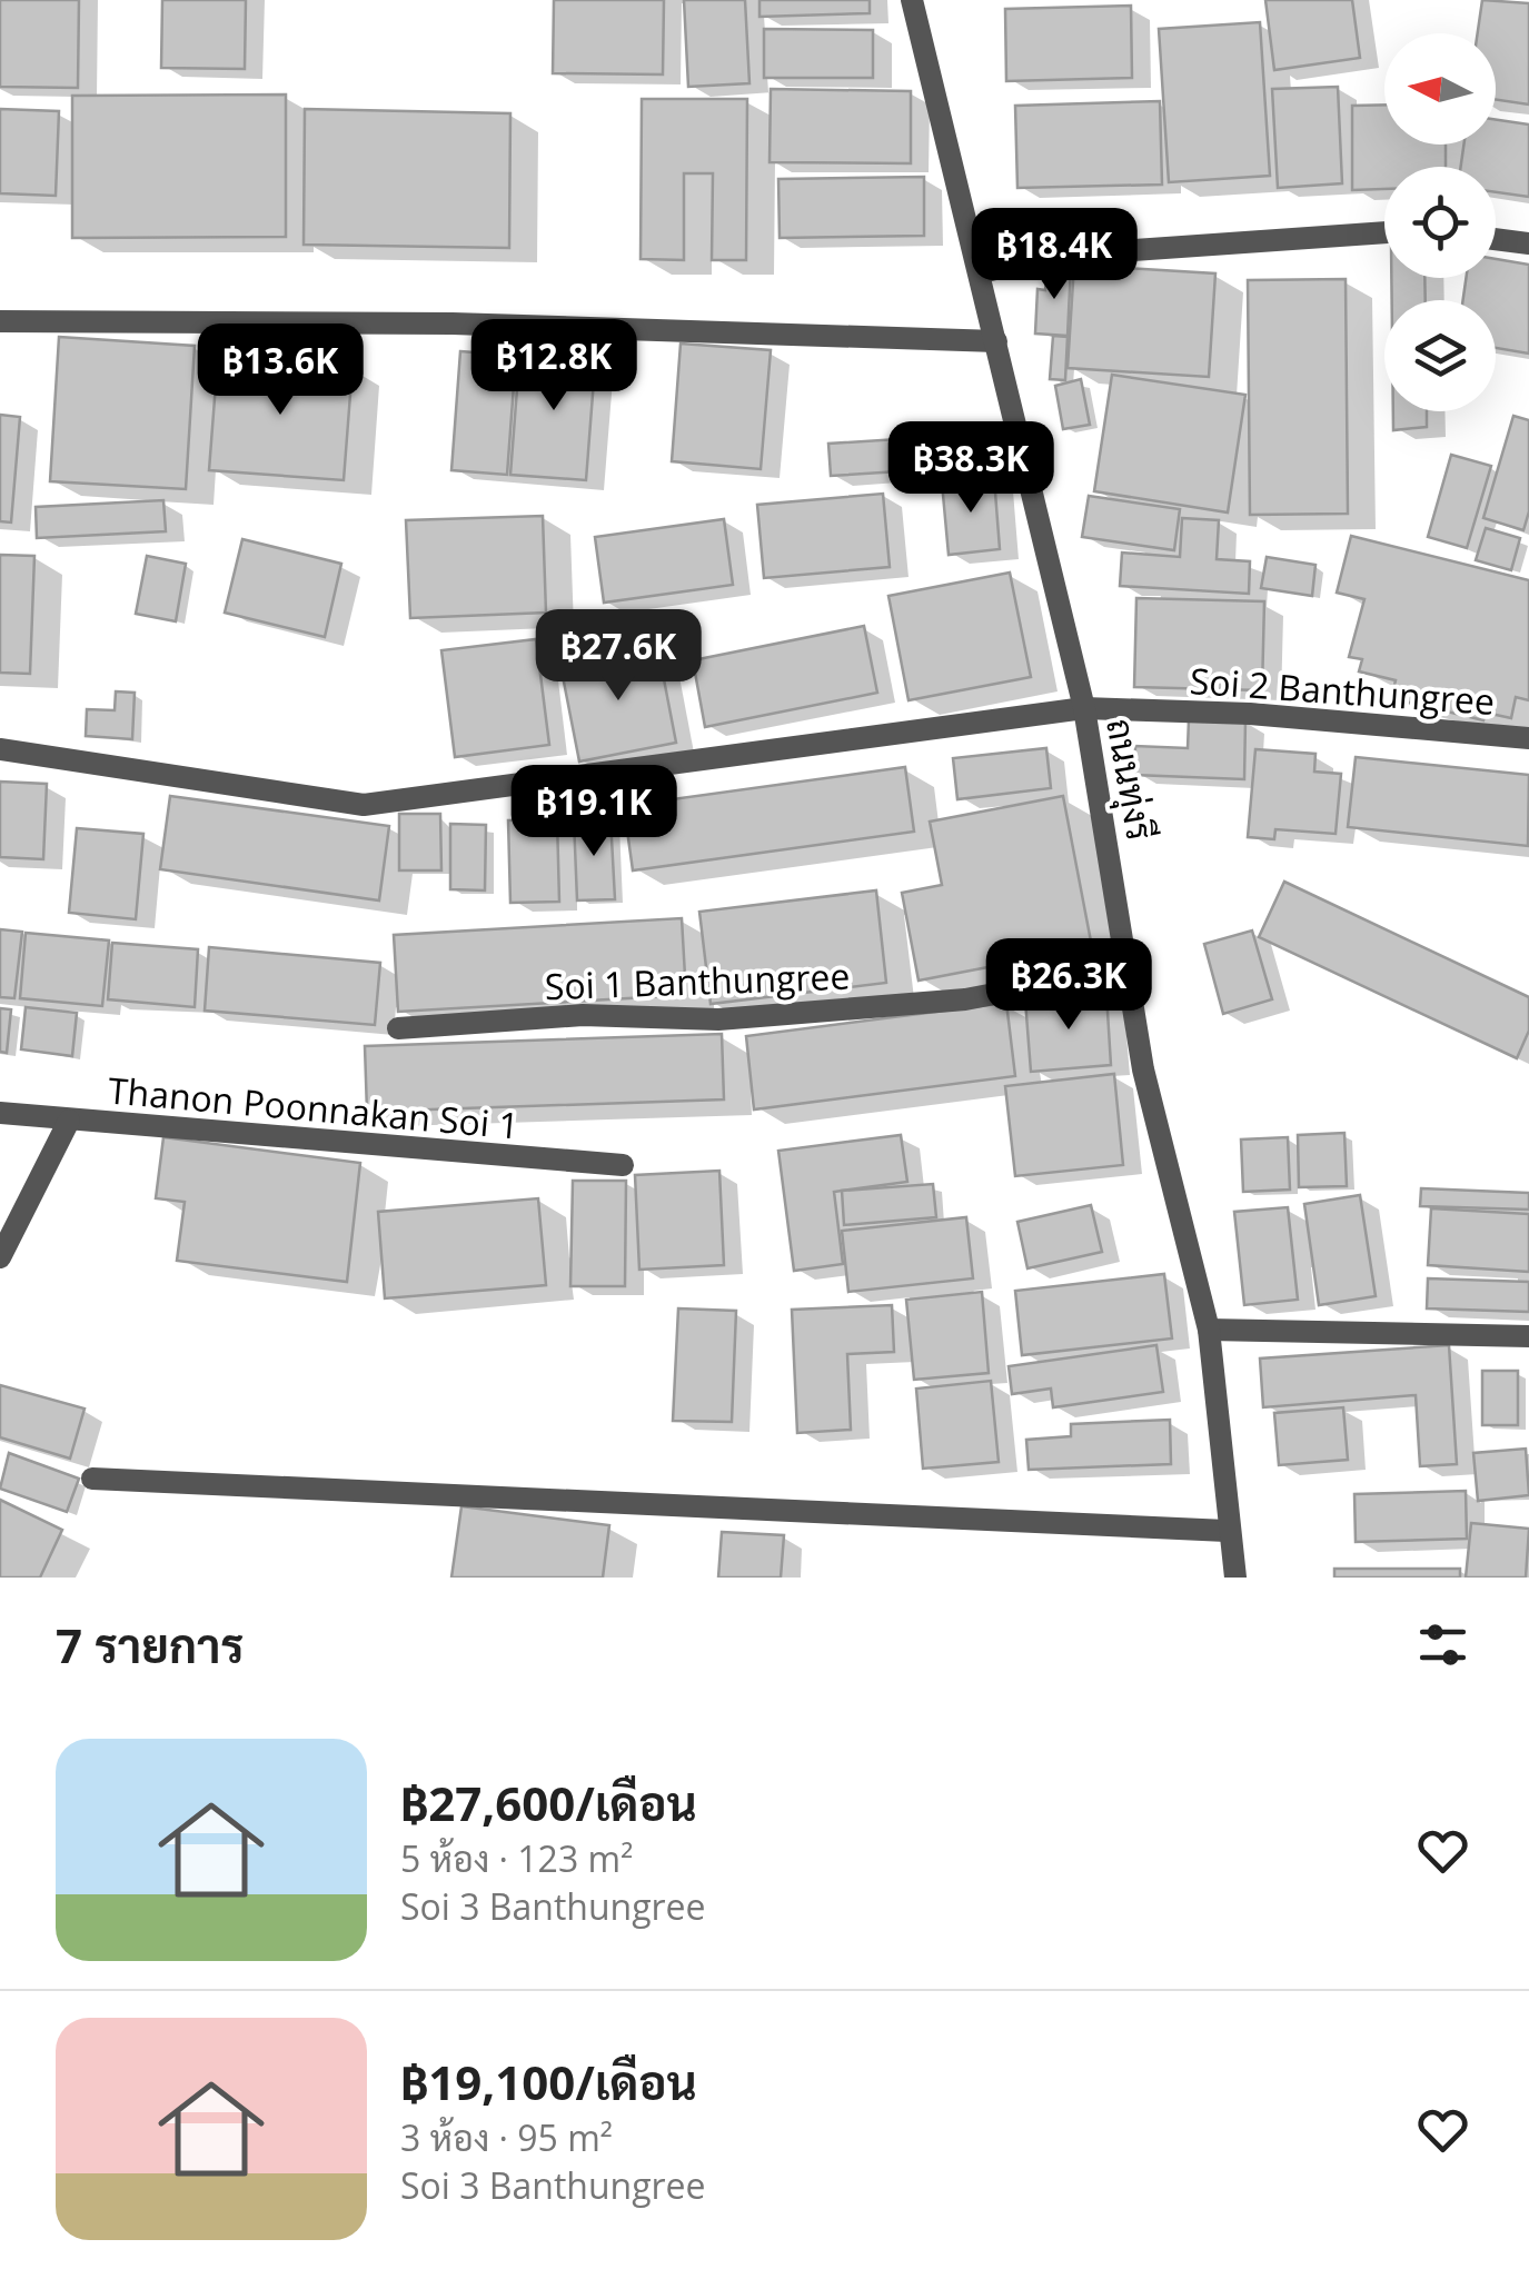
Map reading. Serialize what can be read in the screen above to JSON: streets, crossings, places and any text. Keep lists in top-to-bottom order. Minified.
{"streets":{"street":["Soi 2 Banthungree","ถนนทุ่งรี","Soi 1 Banthungree","Thanon Poonnakan Soi 1"]},"crossings":[["Soi 2 Banthungree","ถนนทุ่งรี"],["ถนนทุ่งรี","Soi 1 Banthungree"]],"north":"left","page":{"price":["฿18.4K","฿12.8K","฿13.6K","฿38.3K","฿27.6K","฿19.1K","฿26.3K"],"heading":"7 รายการ","list":[{"name":"฿27,600/เดือน","note":"5 ห้อง · 123 m² · Soi 3 Banthungree"},{"name":"฿19,100/เดือน","note":"3 ห้อง · 95 m² · Soi 3 Banthungree"}]}}
